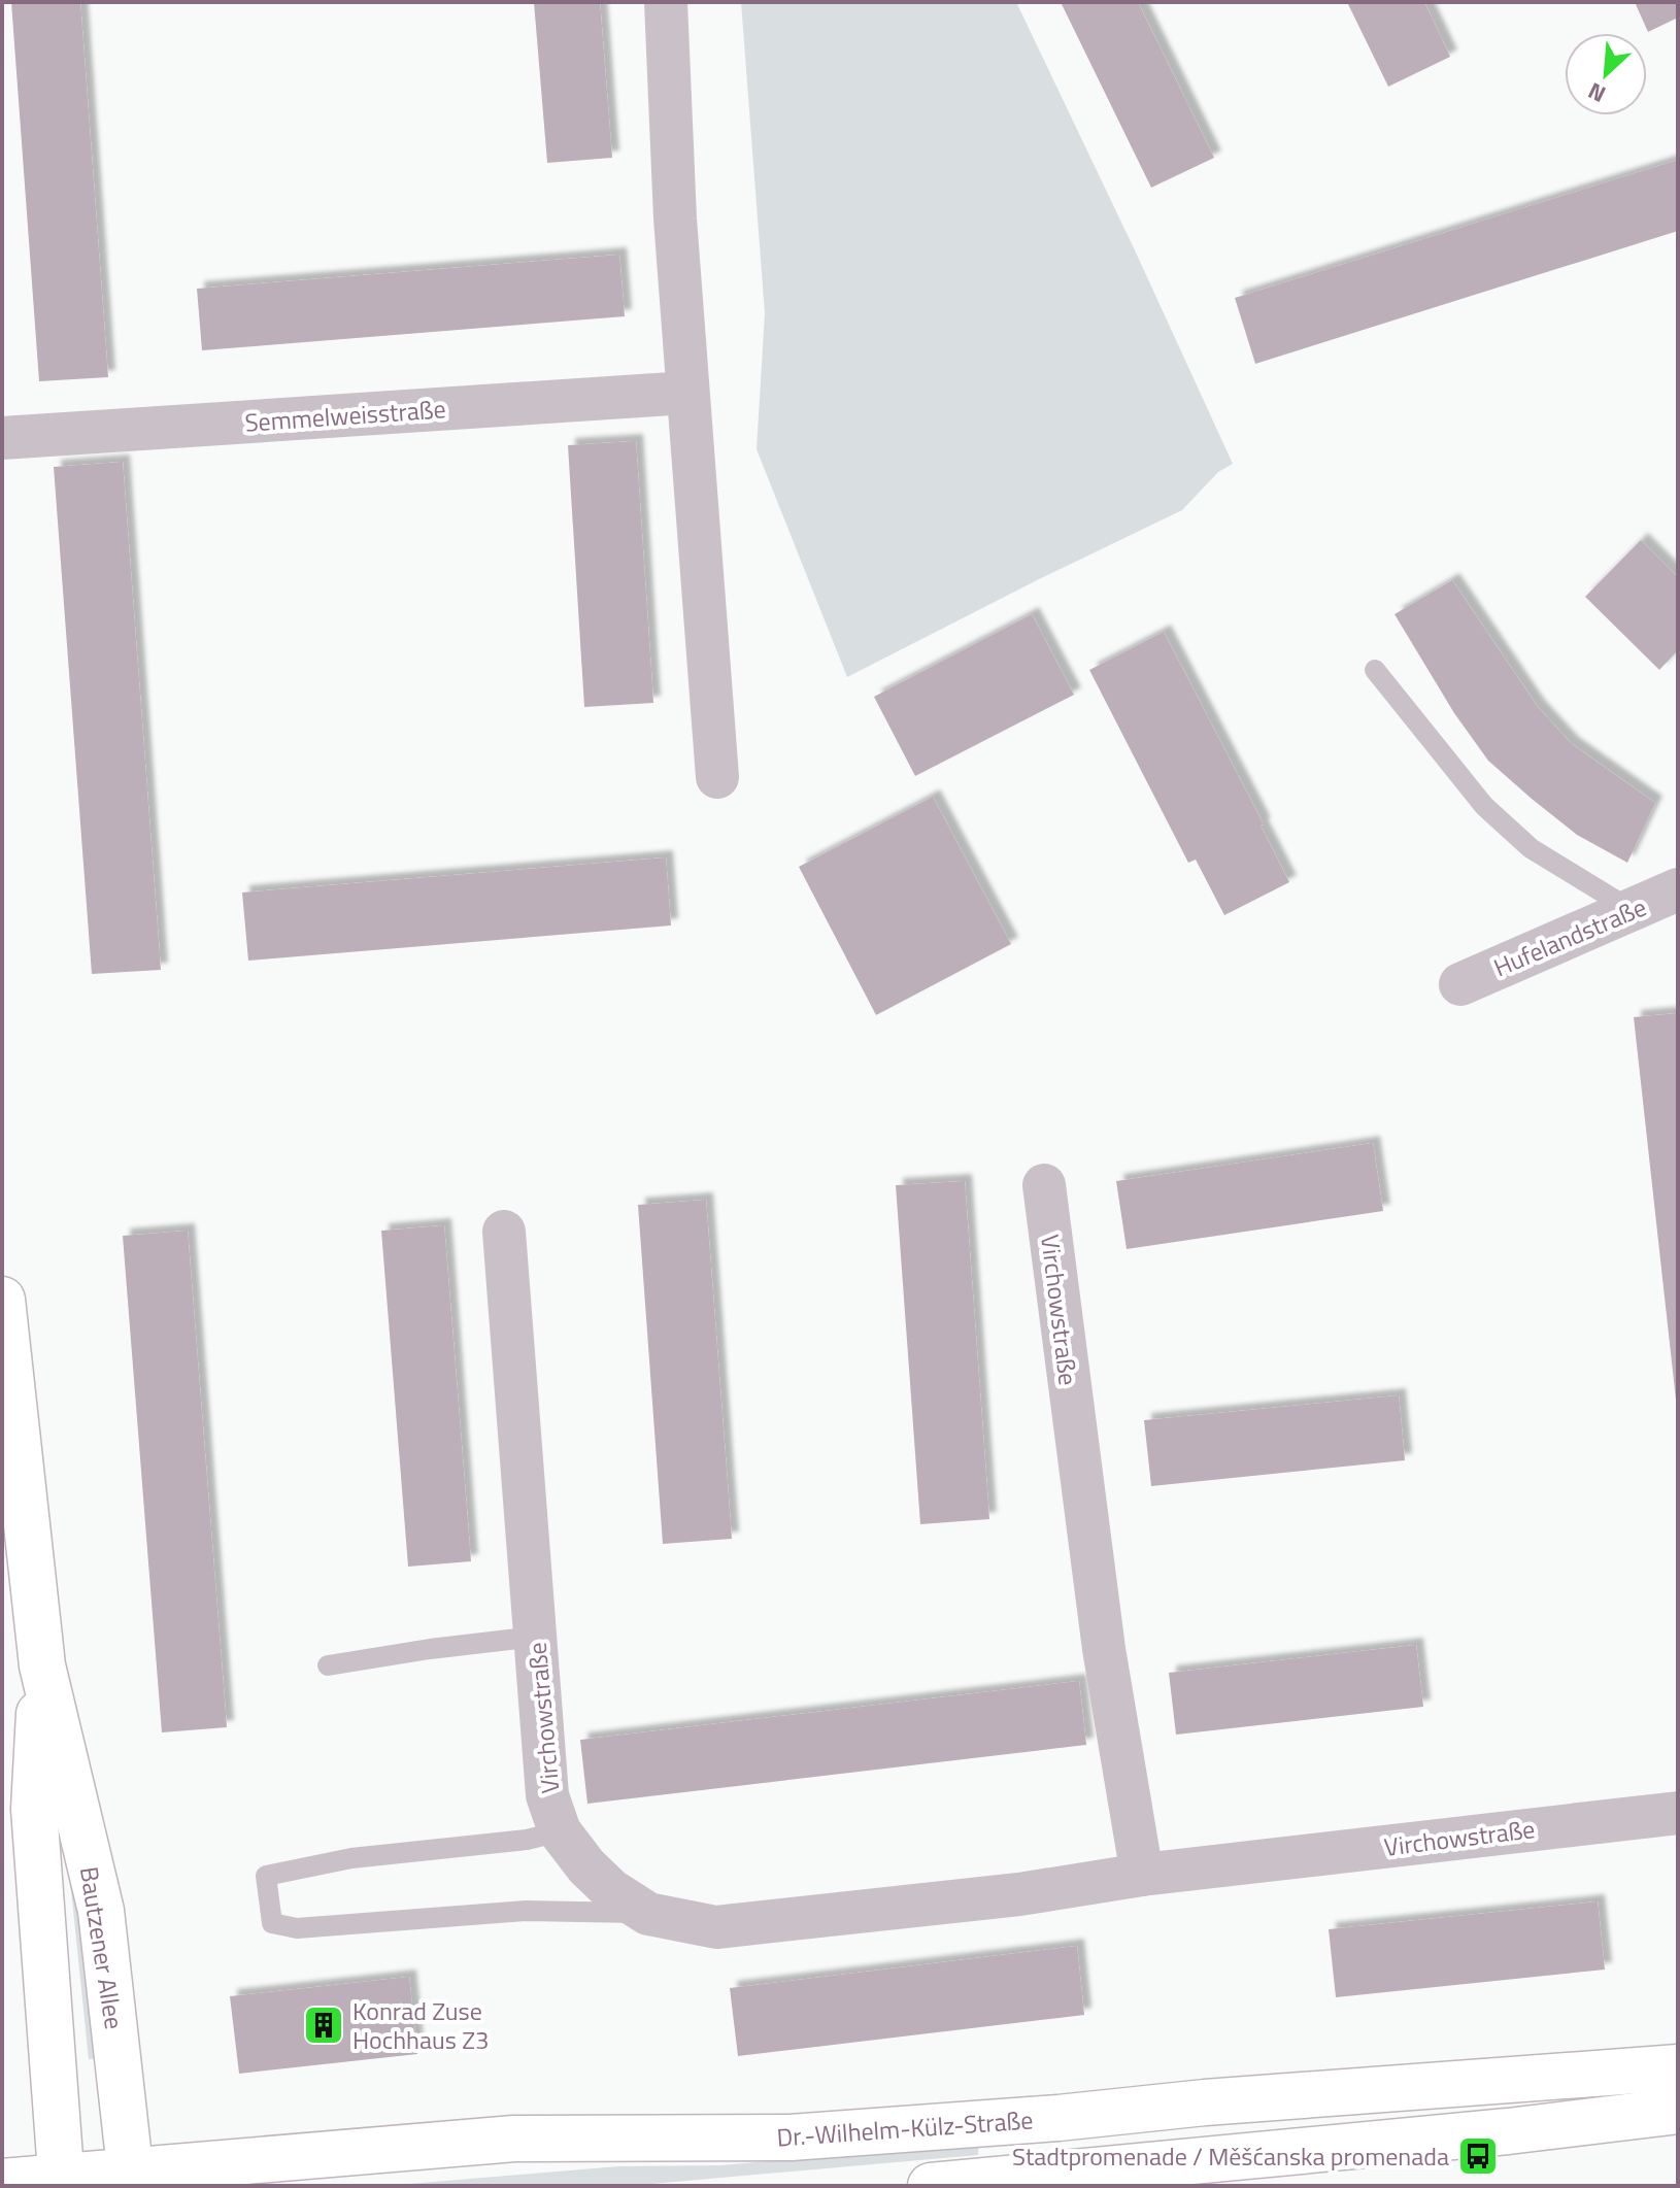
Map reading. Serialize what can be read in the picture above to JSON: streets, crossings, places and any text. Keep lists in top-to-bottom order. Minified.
{"streets":{"street":["Semmelweisstraße","Hufelandstraße","Virchowstraße","Bautzener Allee","Dr.-Wilhelm-Külz-Straße"]},"crossings":[["Bautzener Allee","Dr.-Wilhelm-Külz-Straße"]],"places":{"building":["Konrad Zuse Hochhaus Z3"],"bus stop":["Stadtpromenade / Měšćanska promenada"]},"north":"bottom left"}
